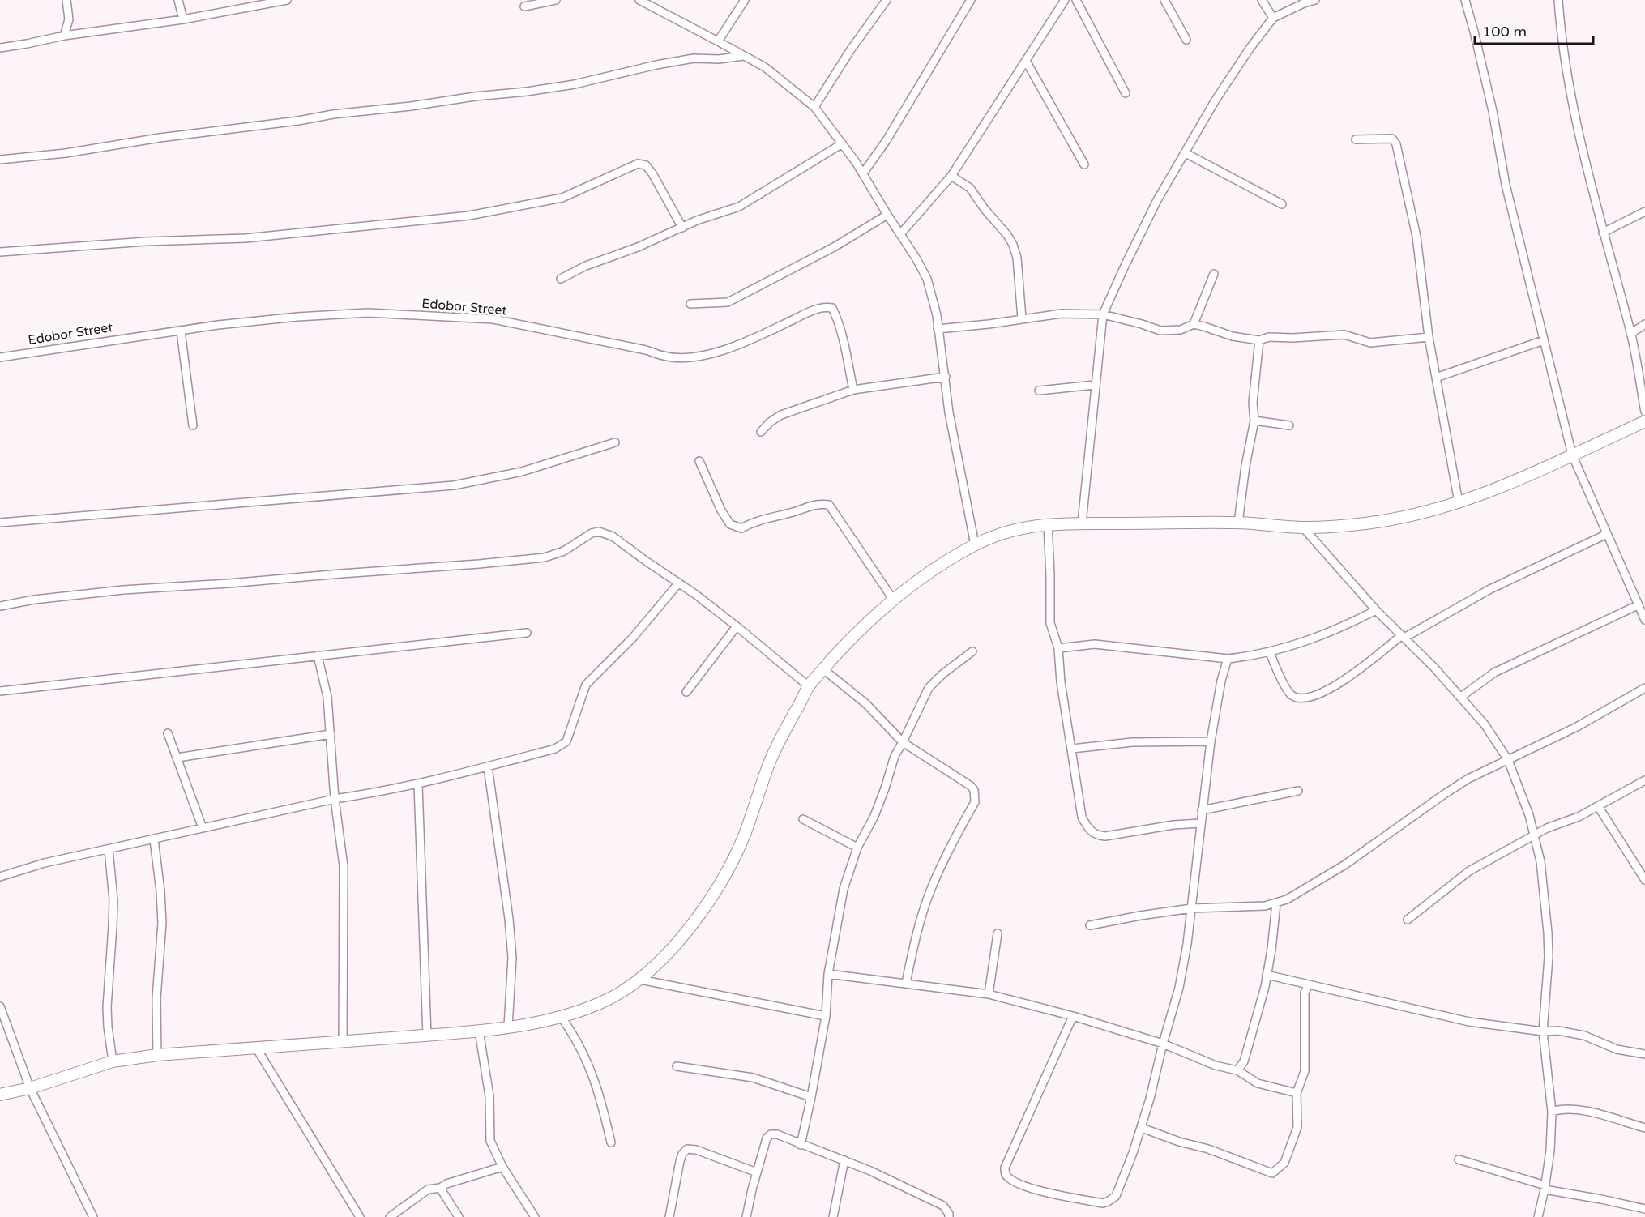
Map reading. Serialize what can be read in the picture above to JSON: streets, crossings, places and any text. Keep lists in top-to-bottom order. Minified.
{"streets":{"street":["Edobor Street"]},"scale_bar":"100 m"}
